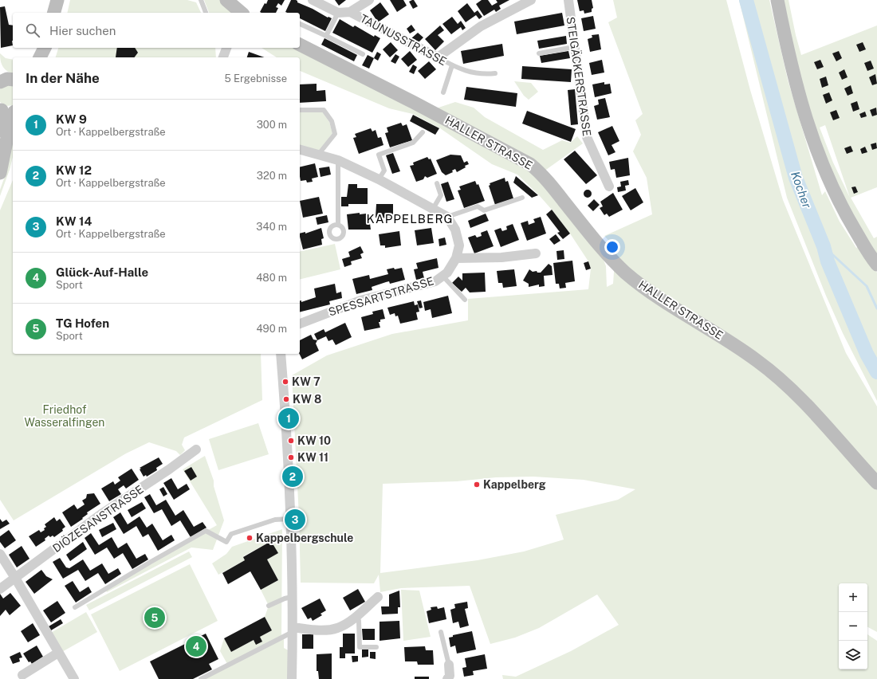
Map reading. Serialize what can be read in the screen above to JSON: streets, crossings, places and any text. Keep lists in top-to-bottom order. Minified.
{"streets":{"main road":["HALLER STRASSE"],"street":["TAUNUSSTRASSE","STEIGÄCKERSTRASSE","SPESSARTSTRASSE","DIÖZESANSTRASSE"]},"districts":["KAPPELBERG"],"water":["Kocher"],"parks":["Friedhof Wasseralfingen"],"places":["KW 7","KW 8","KW 10","KW 11","Kappelberg","Kappelbergschule"],"page":{"search":"Hier suchen","heading":["In der Nähe","5 Ergebnisse"],"list":[{"mark":"1","name":"KW 9","note":"Ort · Kappelbergstraße","value":"300 m"},{"mark":"2","name":"KW 12","note":"Ort · Kappelbergstraße","value":"320 m"},{"mark":"3","name":"KW 14","note":"Ort · Kappelbergstraße","value":"340 m"},{"mark":"4","name":"Glück-Auf-Halle","note":"Sport","value":"480 m"},{"mark":"5","name":"TG Hofen","note":"Sport","value":"490 m"}],"pins":["1","2","3","5","4"],"map_buttons":["+","−"]}}
